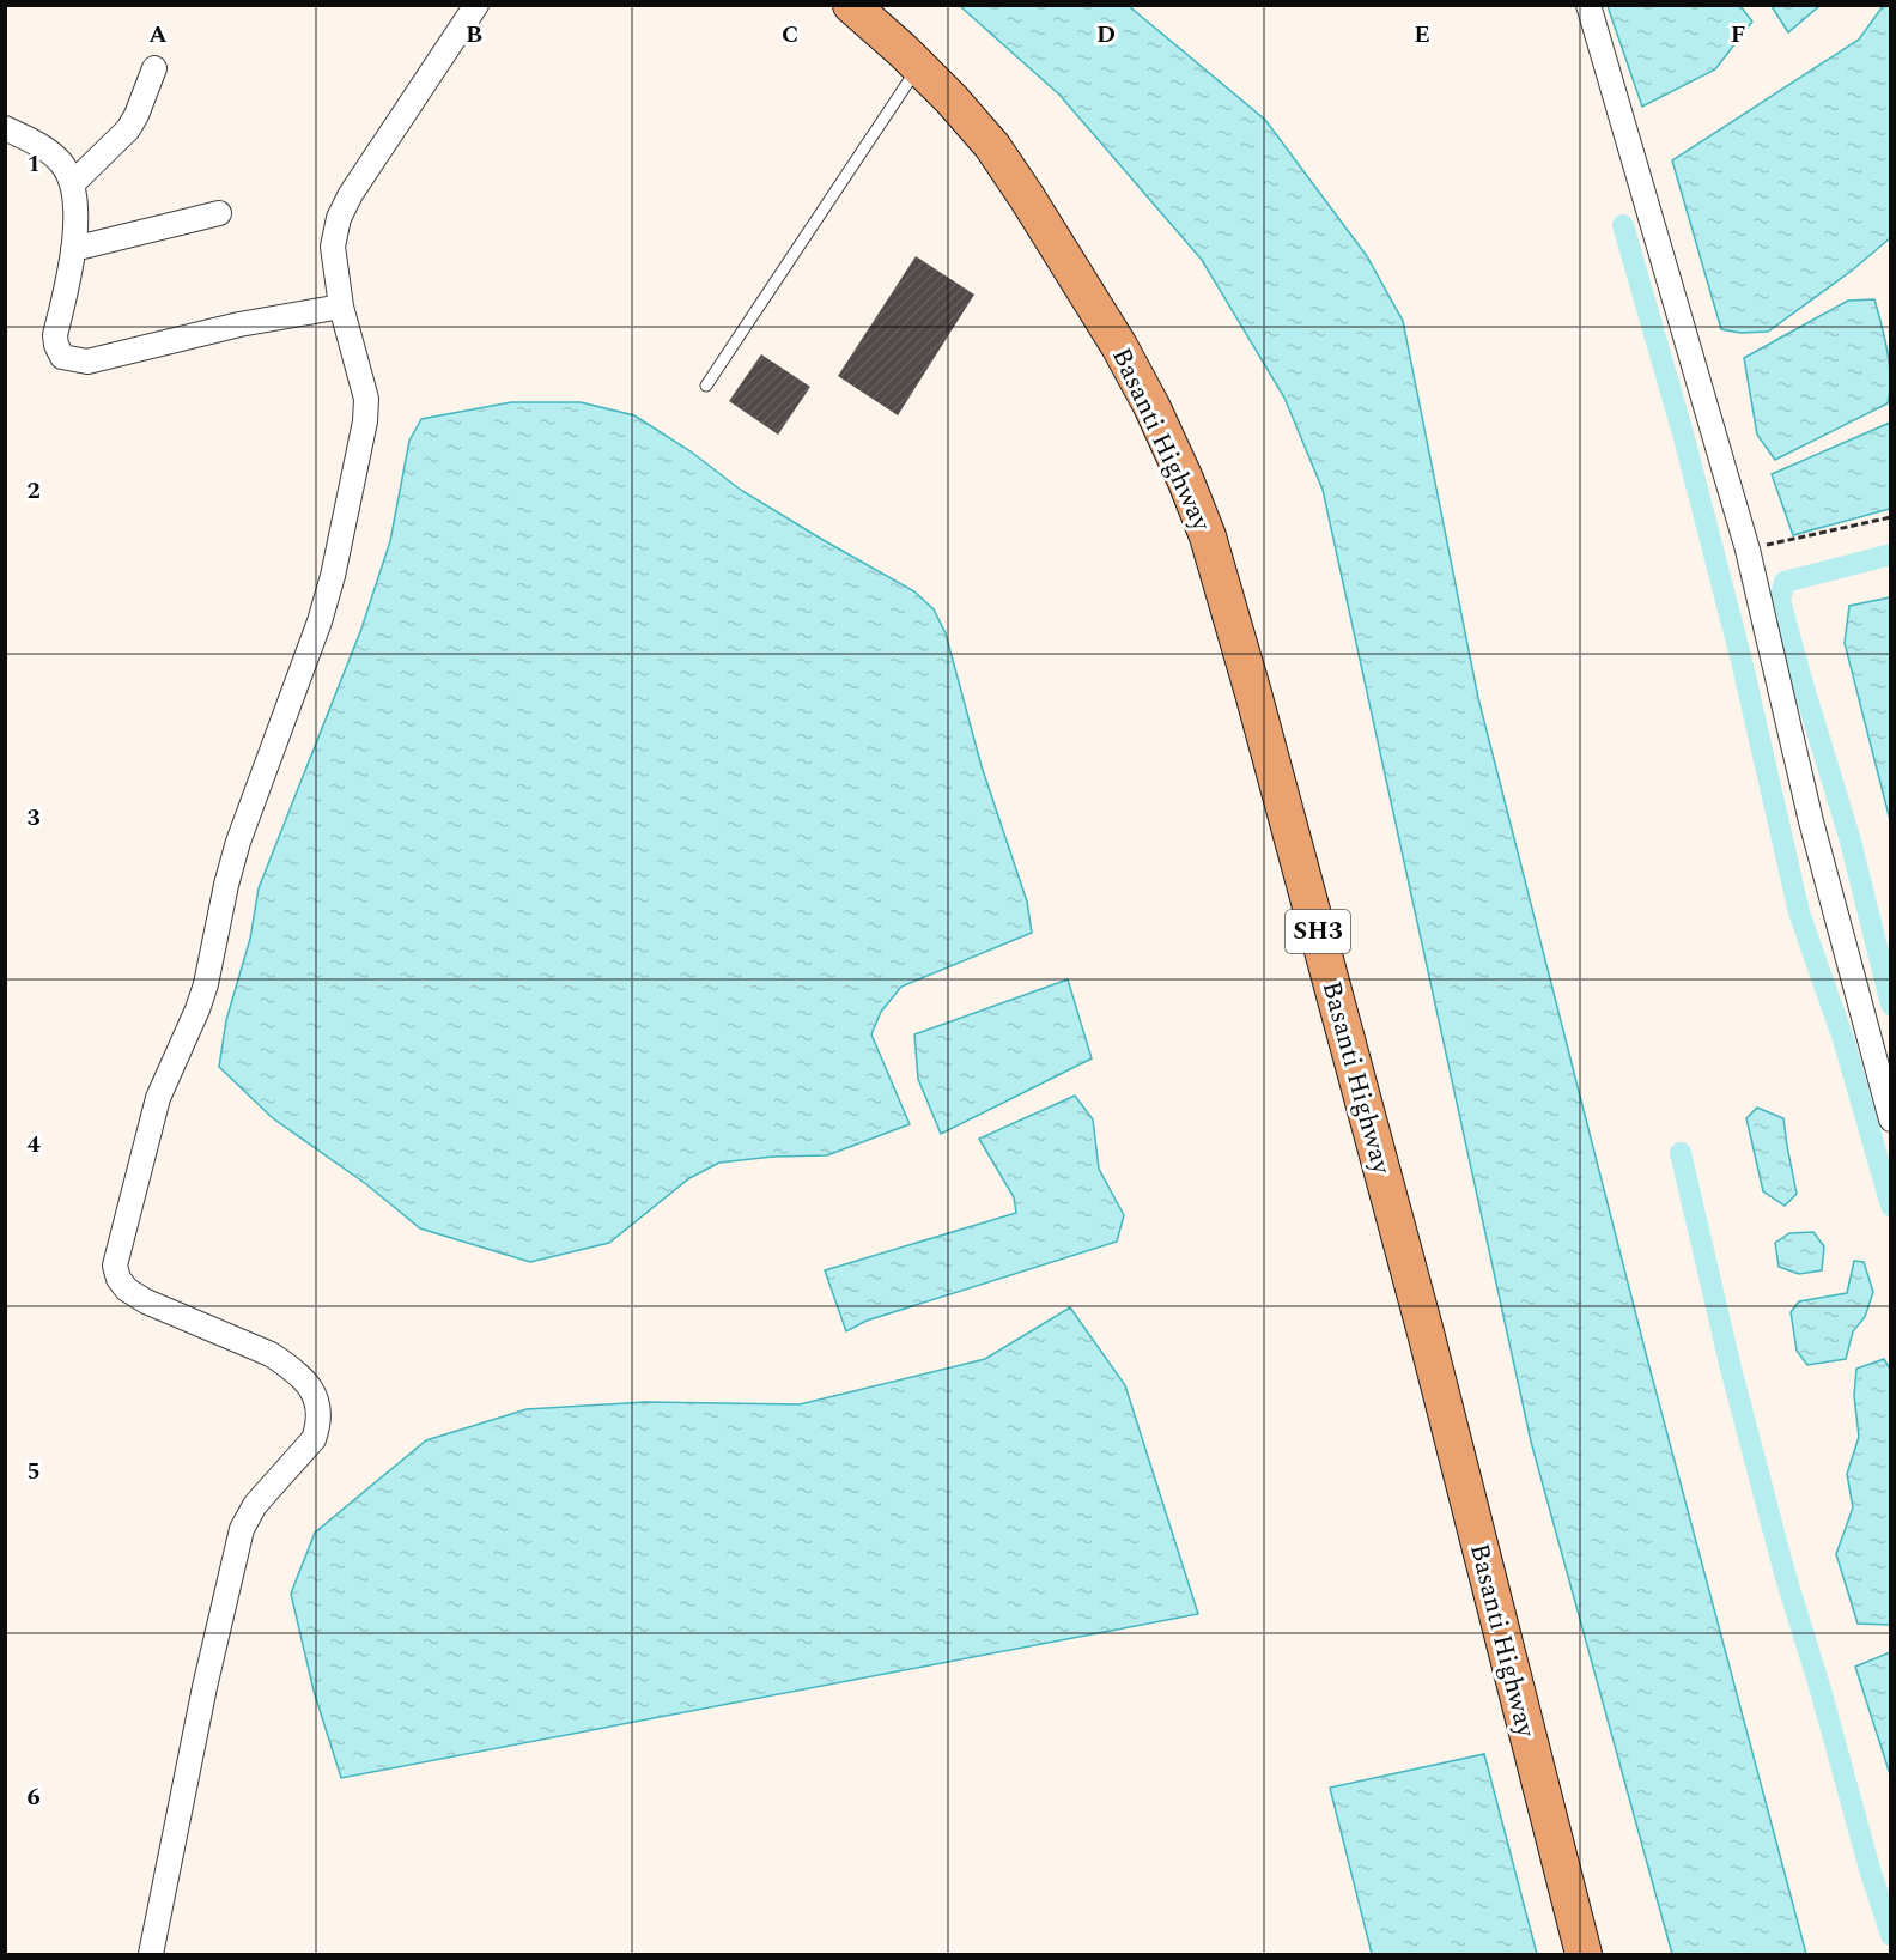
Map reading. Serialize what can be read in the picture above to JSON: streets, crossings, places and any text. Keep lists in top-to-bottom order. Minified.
{"streets":{"main road":["Basanti Highway","SH3"]},"grid":{"columns":["A","B","C","D","E","F"],"rows":["1","2","3","4","5","6"]}}
